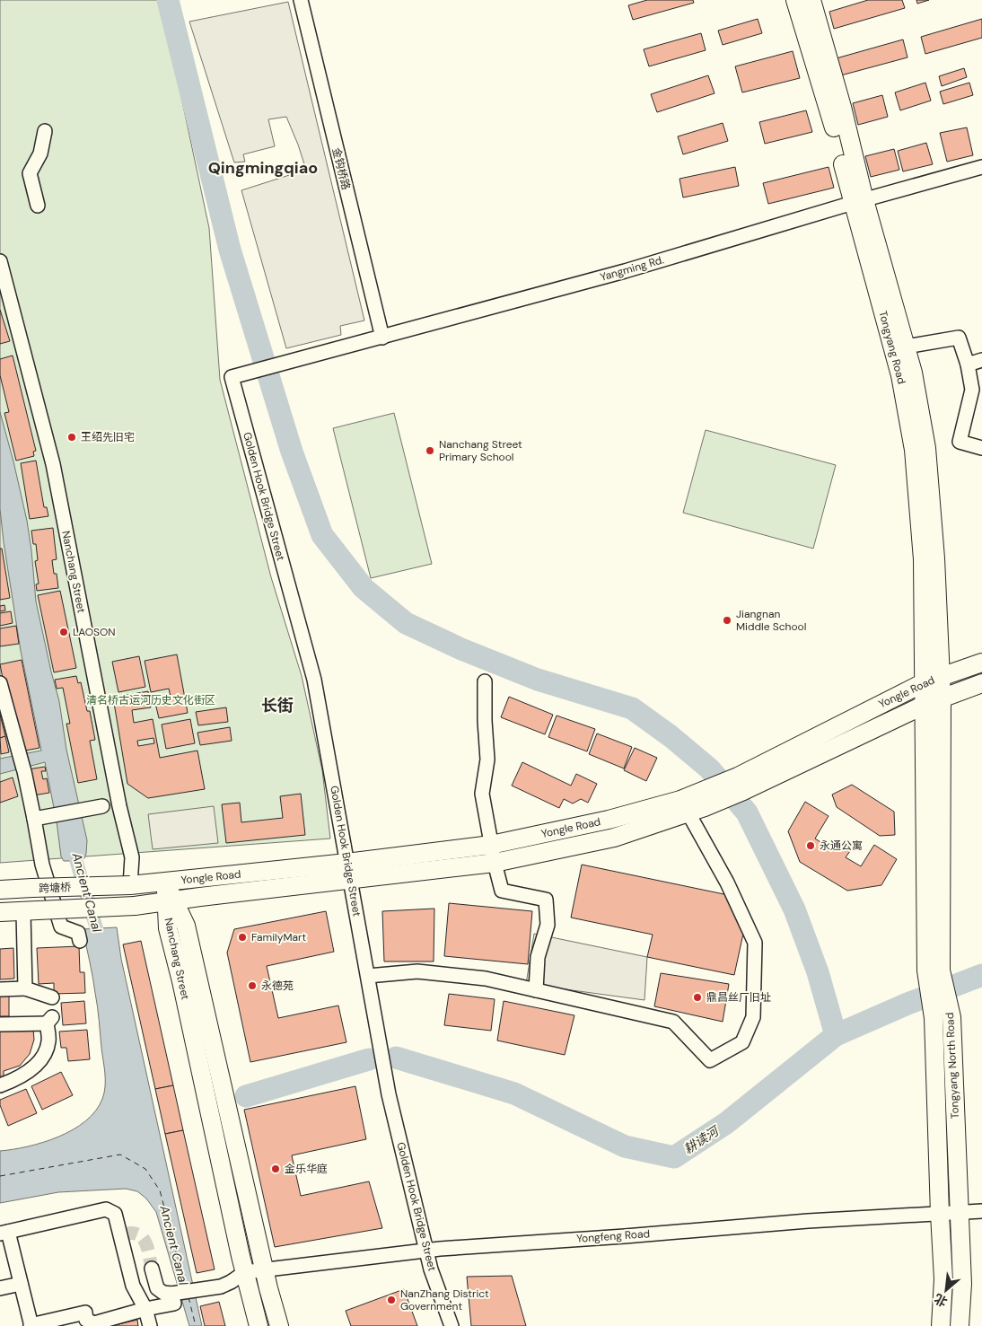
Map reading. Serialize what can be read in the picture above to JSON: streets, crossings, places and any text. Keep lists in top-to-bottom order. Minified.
{"streets":{"main road":["Tongyang Road","Nanchang Street","Yongle Road","跨塘桥","Tongyang North Road"],"street":["金钩桥路","Yangming Rd.","Golden Hook Bridge Street","Yongfeng Road"]},"crossings":[["金钩桥路","Yangming Rd."],["Yangming Rd.","Tongyang Road"],["Yangming Rd.","Golden Hook Bridge Street"],["Tongyang Road","Yongle Road"],["Tongyang Road","Tongyang North Road"],["Golden Hook Bridge Street","Yongle Road"],["Golden Hook Bridge Street","Yongfeng Road"],["Nanchang Street","Yongle Road"],["Nanchang Street","跨塘桥"],["Nanchang Street","Yongfeng Road"],["Yongle Road","跨塘桥"],["Yongle Road","Tongyang North Road"],["Tongyang North Road","Yongfeng Road"]],"districts":["Qingmingqiao","长街"],"water":["Ancient Canal","耕读河"],"parks":["清名桥古运河历史文化街区"],"places":["王绍先旧宅","Nanchang Street Primary School","Jiangnan Middle School","LAOSON","永通公寓","FamilyMart","永德苑","鼎昌丝厂旧址","金乐华庭","NanZhang District Government"],"north":"bottom left"}
